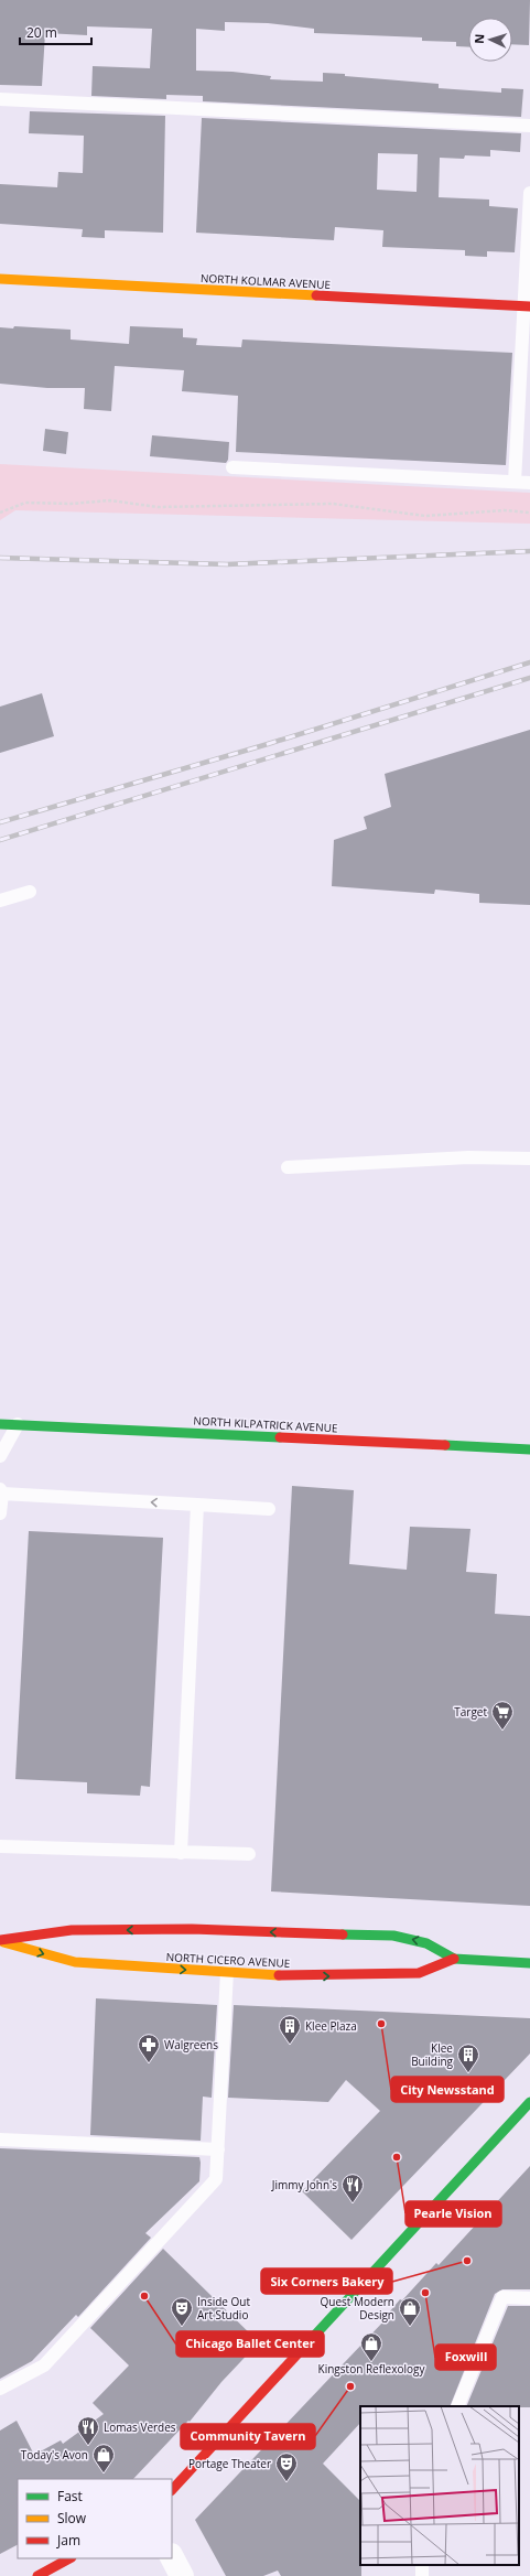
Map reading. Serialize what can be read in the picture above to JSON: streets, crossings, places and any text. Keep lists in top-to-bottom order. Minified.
{"streets":{"main road":["NORTH KOLMAR AVENUE","NORTH KILPATRICK AVENUE","NORTH CICERO AVENUE"]},"places":{"supermarket":["Target"],"other":["City Newsstand","Pearle Vision","Six Corners Bakery","Foxwill","Chicago Ballet Center","Community Tavern"],"building":["Klee Plaza","Klee Building"],"pharmacy":["Walgreens"],"restaurant":["Jimmy John's","Lomas Verdes"],"theatre":["Inside Out Art Studio","Portage Theater"],"shop":["Quest Modern Design","Kingston Reflexology","Today's Avon"]},"legend":["Fast","Slow","Jam"],"scale_bar":"20 m","north":"left"}
